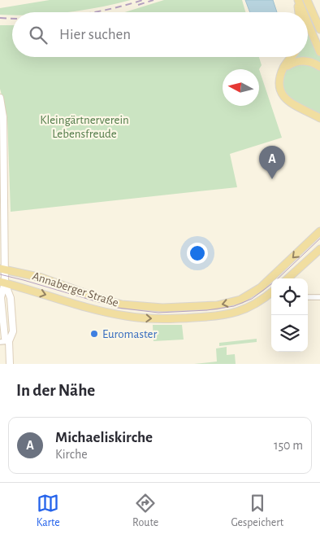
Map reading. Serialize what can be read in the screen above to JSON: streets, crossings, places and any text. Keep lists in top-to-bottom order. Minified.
{"streets":{"main road":["Annaberger Straße"]},"parks":["Kleingärtnerverein Lebensfreude"],"places":["Euromaster"],"north":"left","page":{"search":"Hier suchen","pins":"A","heading":"In der Nähe","list":[{"mark":"A","name":"Michaeliskirche","note":"Kirche","value":"150 m"}],"nav":["Karte","Route","Gespeichert"]}}
